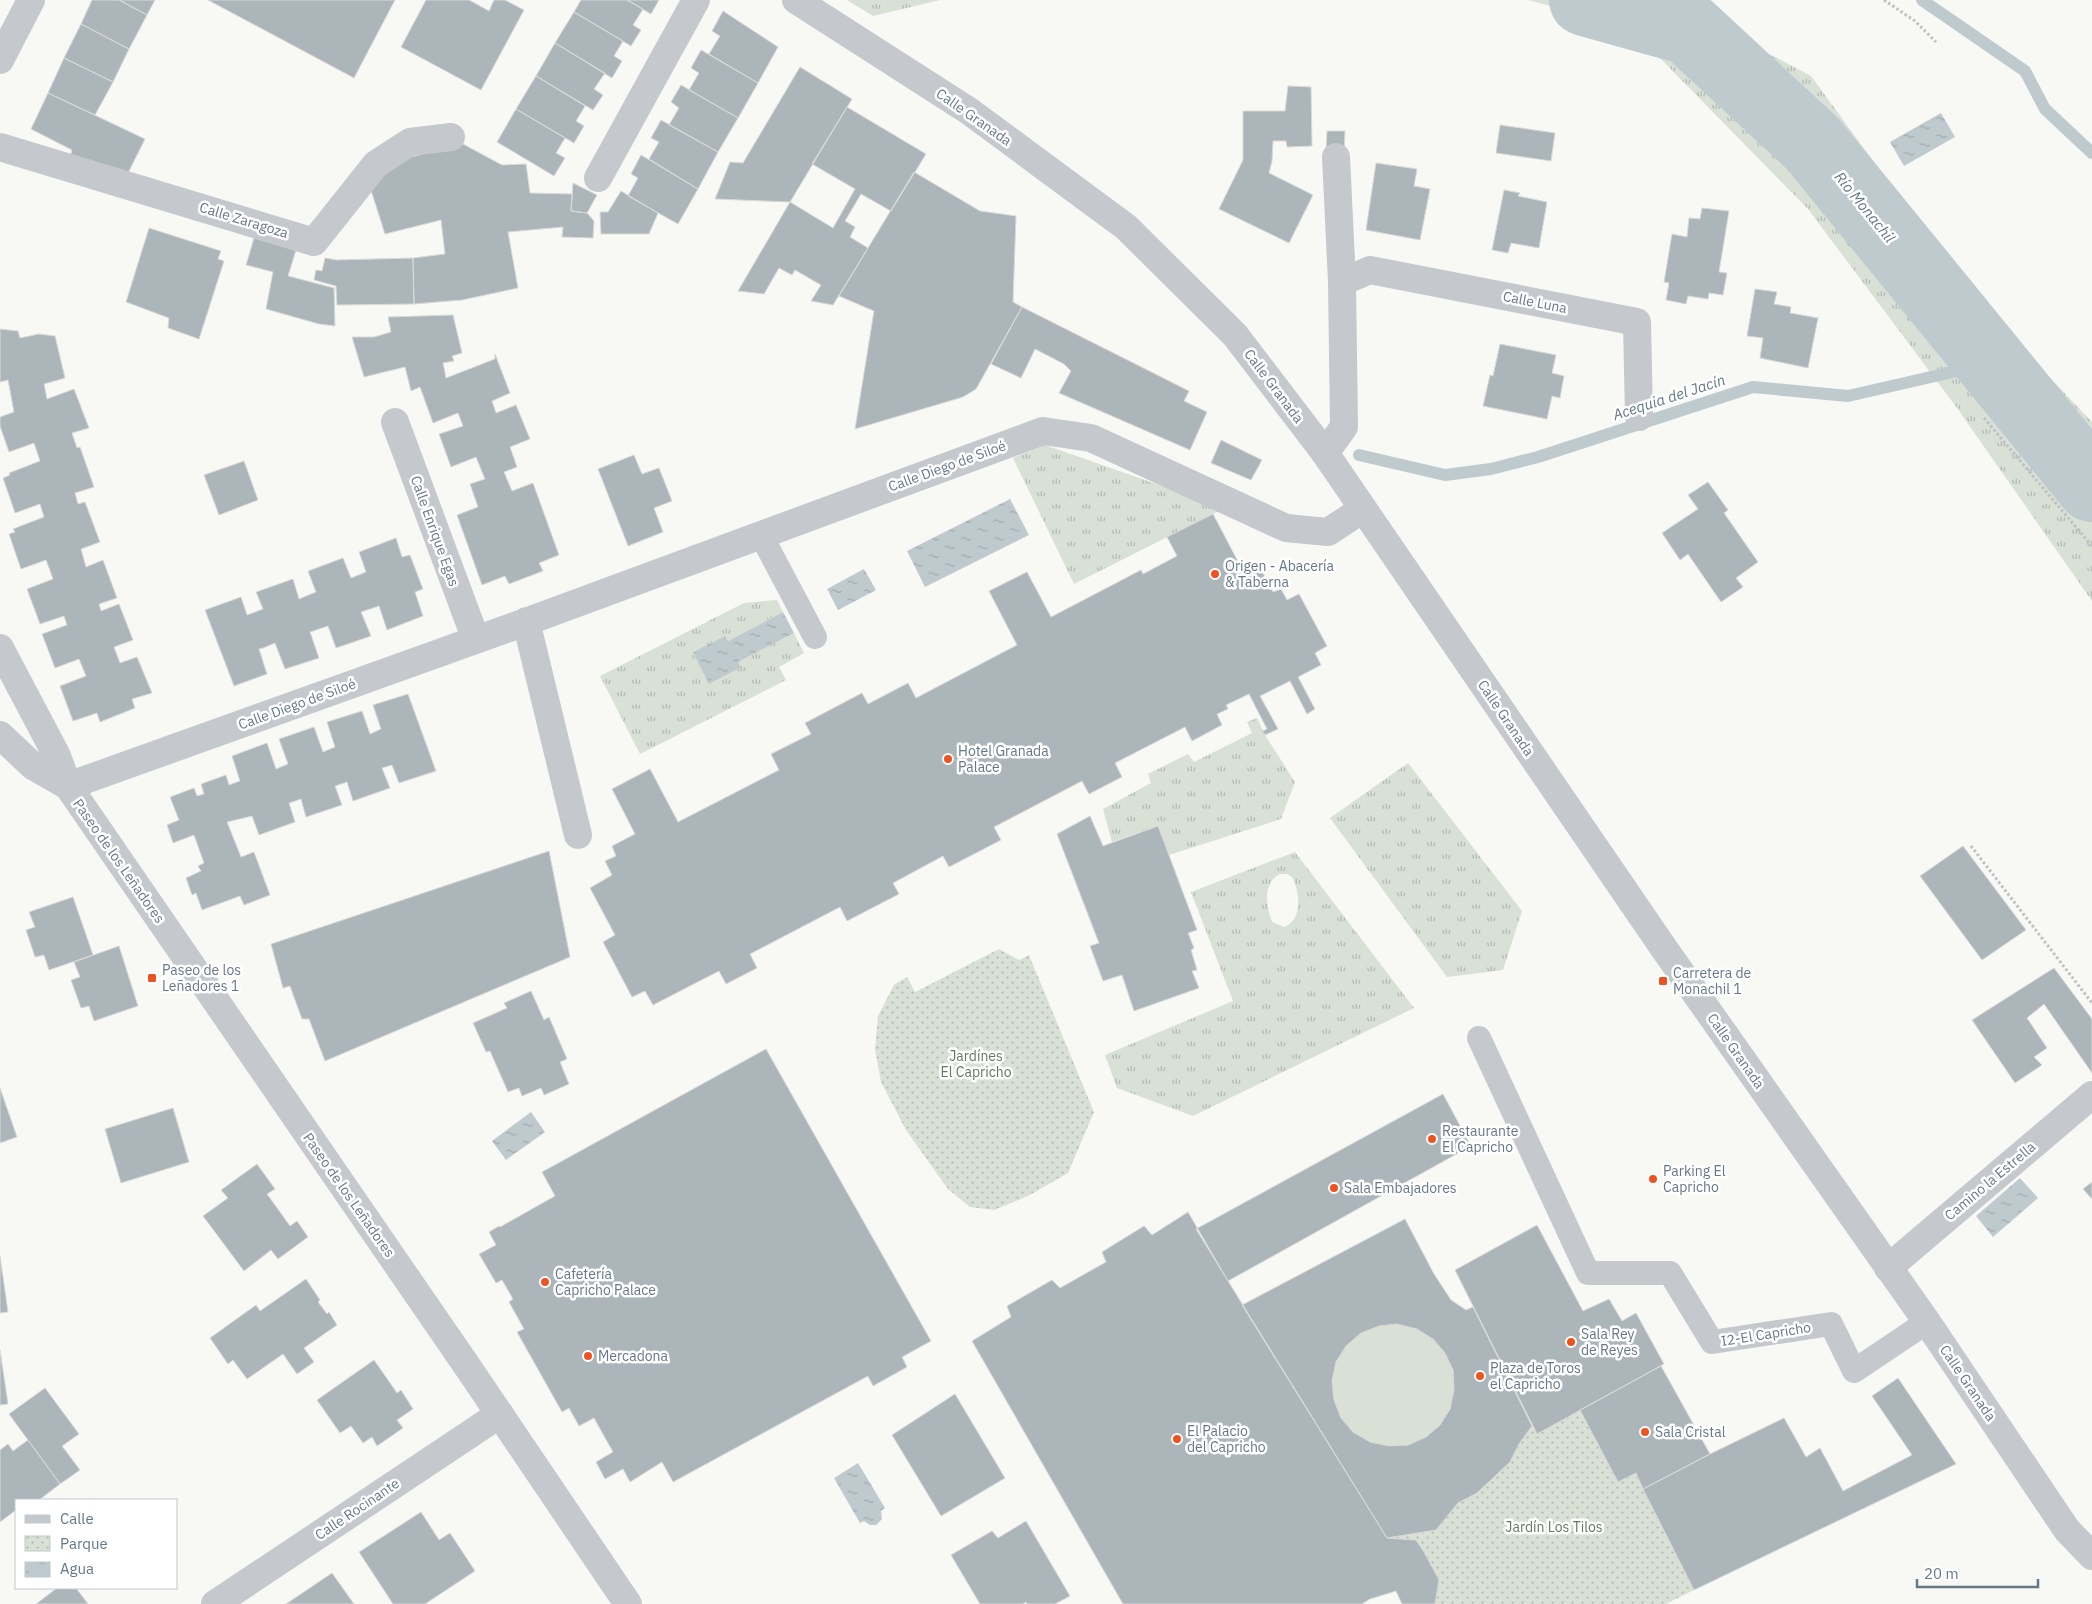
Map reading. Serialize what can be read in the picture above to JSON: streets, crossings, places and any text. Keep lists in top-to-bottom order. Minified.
{"streets":{"street":["Calle Granada","Calle Zaragoza","Calle Luna","Calle Diego de Siloé","Calle Enrique Egas","Paseo de los Leñadores","Camino la Estrella","Calle Rocinante"],"lane":["I2-El Capricho"]},"crossings":[["Calle Granada","Calle Diego de Siloé"],["Calle Granada","Camino la Estrella"],["Calle Granada","I2-El Capricho"],["Calle Diego de Siloé","Calle Enrique Egas"],["Calle Diego de Siloé","Paseo de los Leñadores"],["Paseo de los Leñadores","Calle Rocinante"]],"water":["Río Monachil","Acequia del Jacín"],"parks":["Jardínes El Capricho","Jardín Los Tilos"],"places":{"other":["Origen - Abacería & Taberna","Hotel Granada Palace","Restaurante El Capricho","Parking El Capricho","Sala Embajadores","Cafetería Capricho Palace","Sala Rey de Reyes","Mercadona","Plaza de Toros el Capricho","Sala Cristal","El Palacio del Capricho"],"transit":["Paseo de los Leñadores 1","Carretera de Monachil 1"]},"legend":["Calle","Parque","Agua"],"scale_bar":"20 m"}
